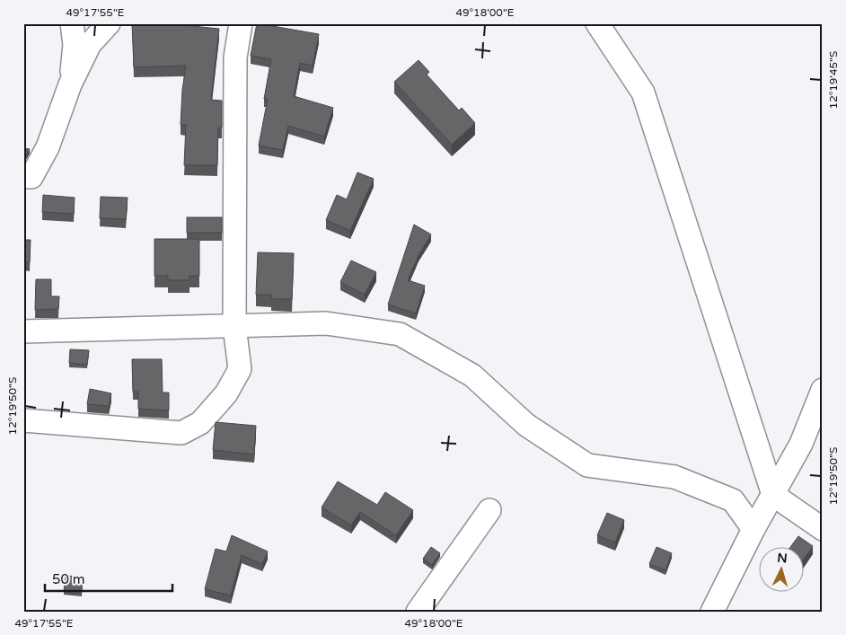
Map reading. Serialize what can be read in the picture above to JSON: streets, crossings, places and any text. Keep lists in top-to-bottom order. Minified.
{"scale_bar":"50 m","north":"top","coordinates":["49°17'55\"E","49°18'00\"E","12°19'45\"S","12°19'50\"S"]}
